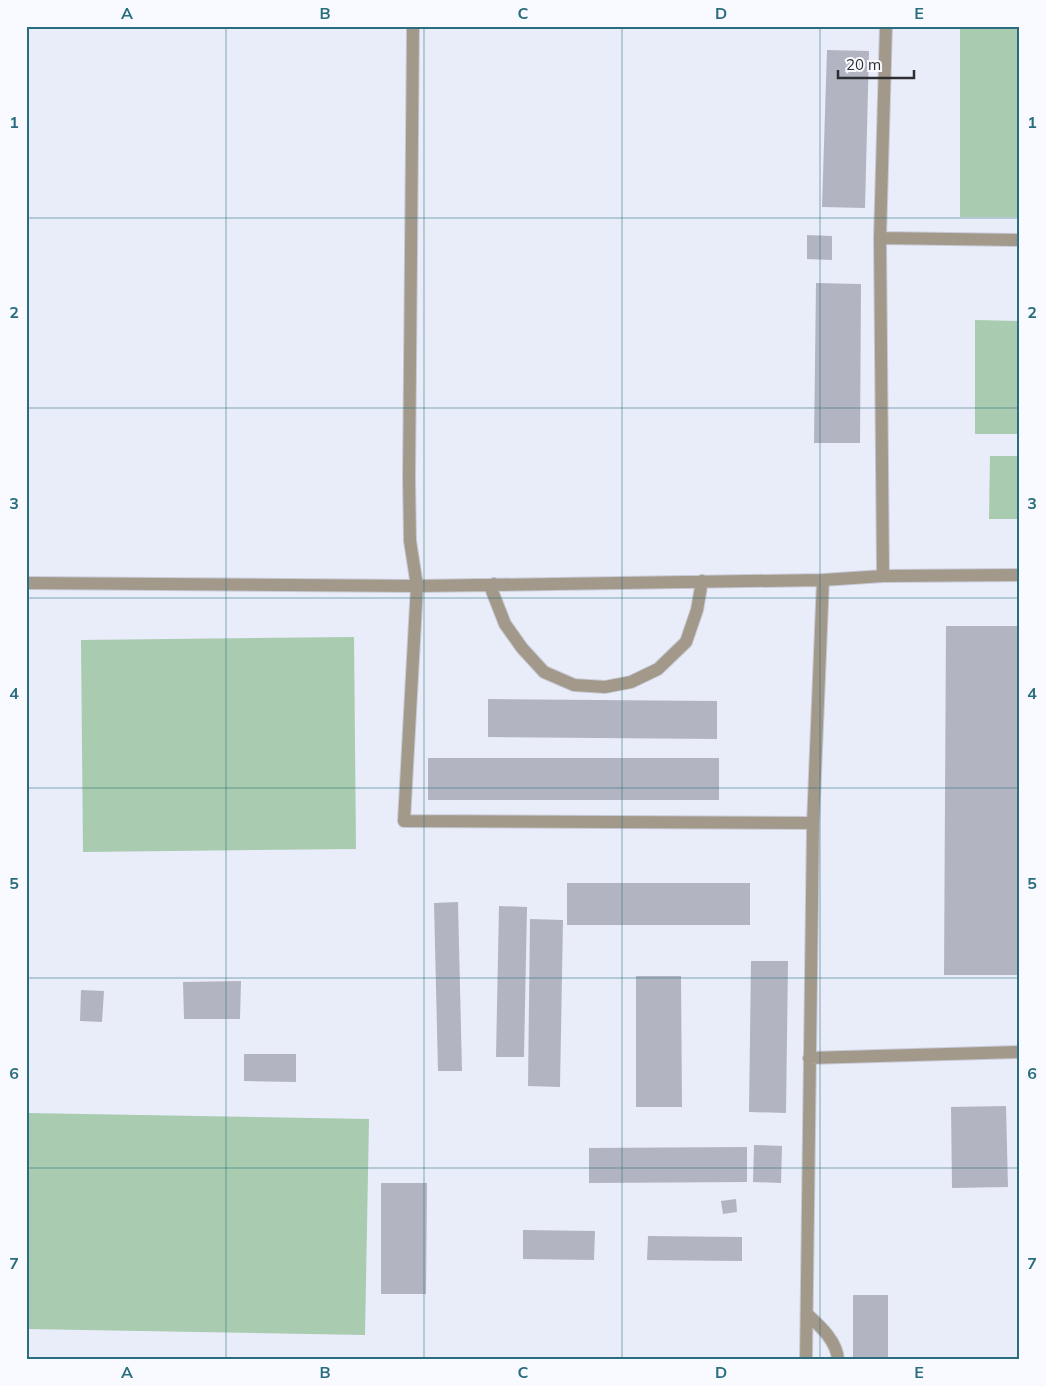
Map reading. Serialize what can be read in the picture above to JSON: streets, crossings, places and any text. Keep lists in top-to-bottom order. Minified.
{"scale_bar":"20 m","grid":{"columns":["A","B","C","D","E"],"rows":["1","2","3","4","5","6","7"]}}
